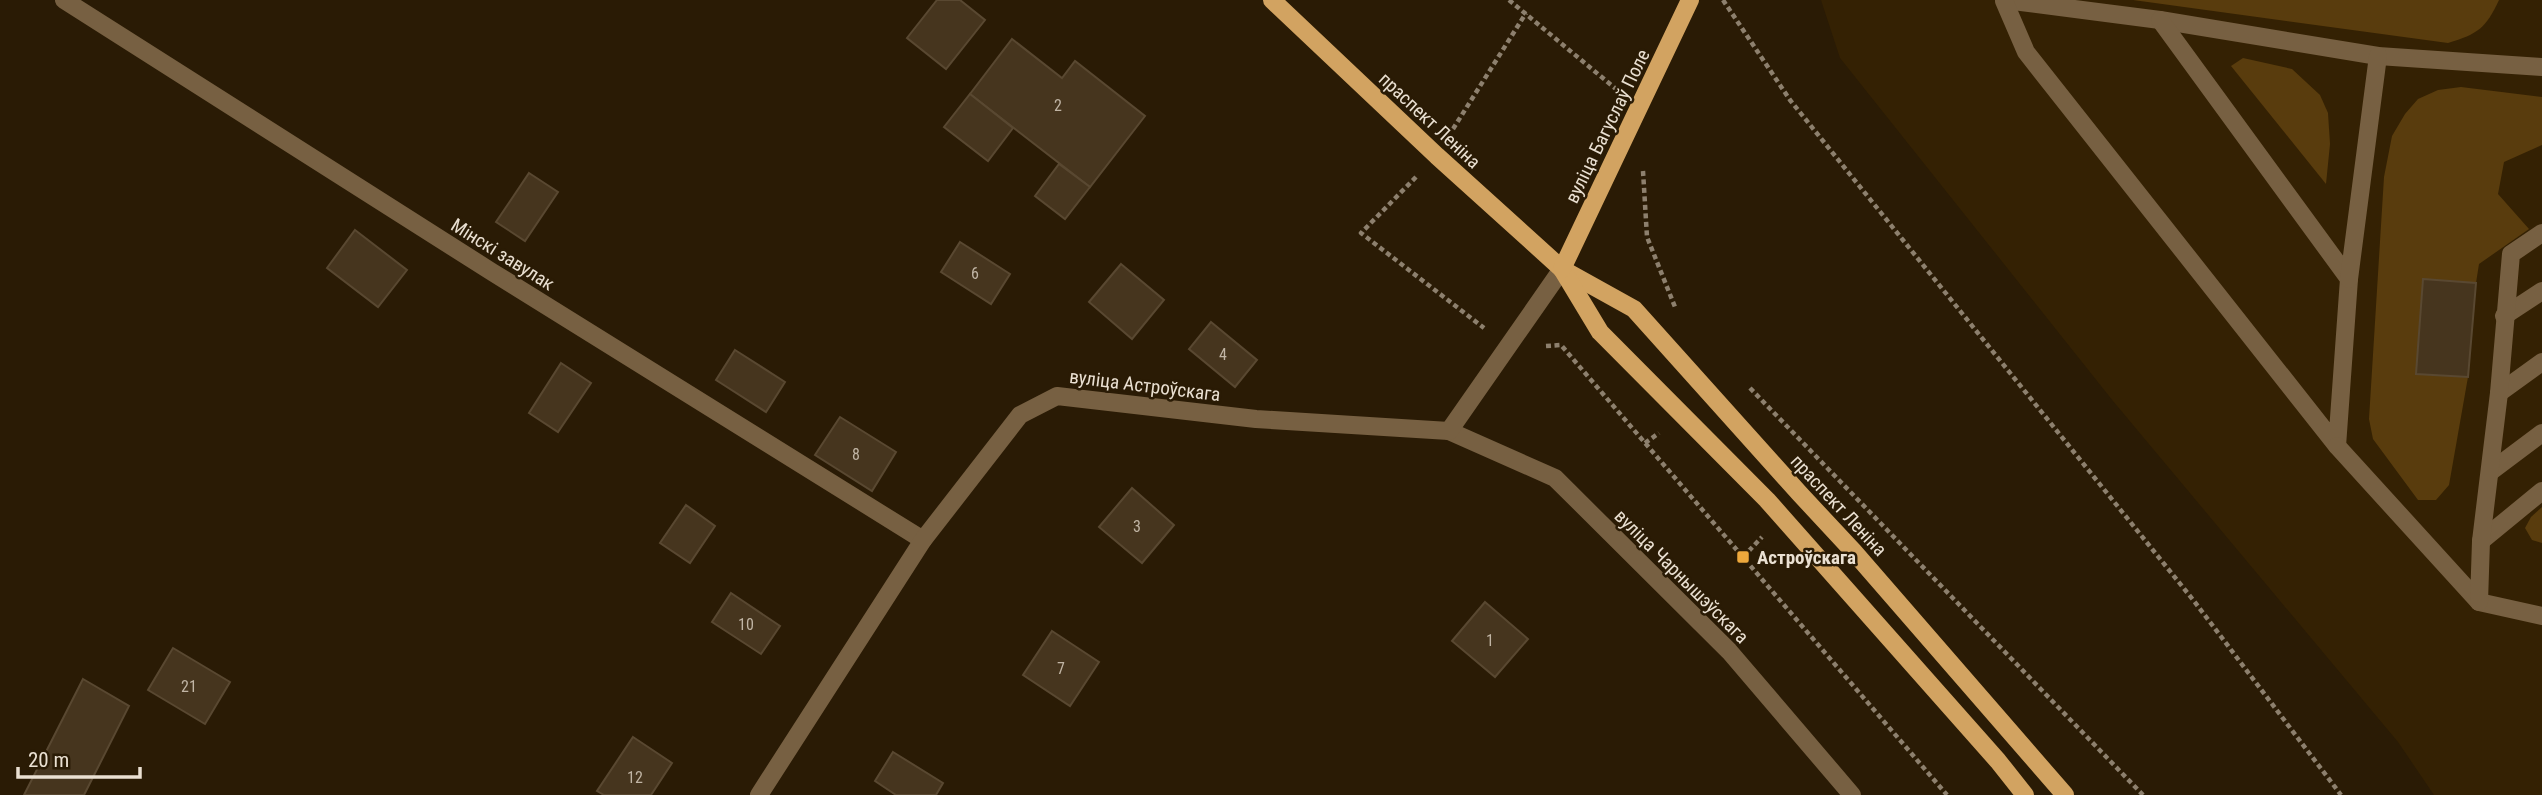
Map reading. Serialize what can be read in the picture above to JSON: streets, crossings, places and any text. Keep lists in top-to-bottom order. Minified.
{"streets":{"main road":["праспект Леніна","вуліца Багуслаў Поле"],"street":["Мінскі завулак","вуліца Астроўскага","вуліца Чарнышэўскага"]},"crossings":[["праспект Леніна","вуліца Багуслаў Поле"],["Мінскі завулак","вуліца Астроўскага"],["вуліца Астроўскага","вуліца Чарнышэўскага"]],"places":{"transit":["Астроўскага"]},"house_numbers":["2","6","4","8","3","10","1","7","21","12"],"scale_bar":"20 m"}
